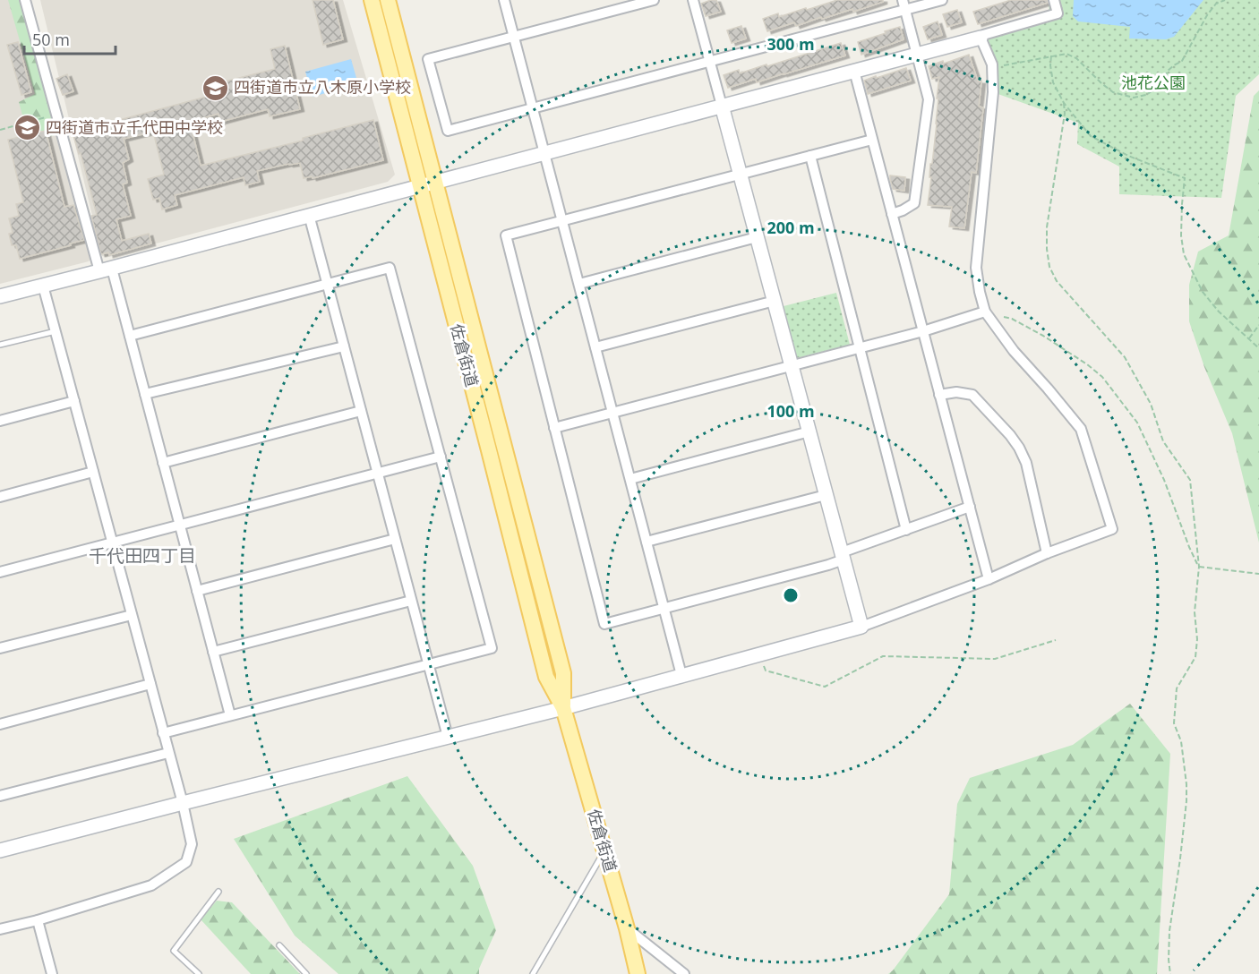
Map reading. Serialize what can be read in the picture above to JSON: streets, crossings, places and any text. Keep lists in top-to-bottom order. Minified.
{"streets":{"main road":["佐倉街道"]},"districts":["千代田四丁目"],"parks":["池花公園"],"places":{"school or university":["四街道市立八木原小学校","四街道市立千代田中学校"]},"scale_bar":"50 m","rings":["300 m","200 m","100 m"]}
